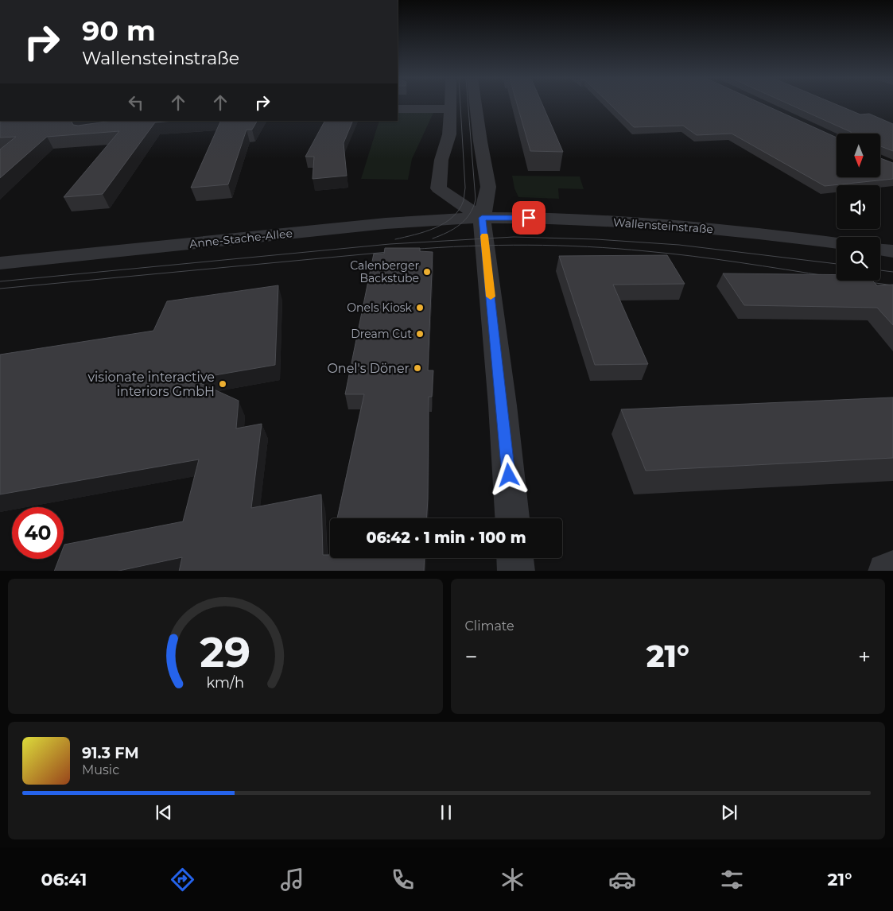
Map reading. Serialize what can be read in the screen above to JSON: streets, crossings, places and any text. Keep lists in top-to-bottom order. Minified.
{"streets":{"street":["Wallensteinstraße","Anne-Stache-Allee"]},"crossings":[["Wallensteinstraße","Anne-Stache-Allee"]],"places":["Calenberger Backstube","Onels Kiosk","Dream Cut","Onel's Döner","visionate interactive interiors GmbH"],"north":"bottom","page":{"turn":["90 m","Wallensteinstraße"],"limit":"40","trip":"06:42 · 1 min · 100 m","tile":"Climate","heat":["−","21°","+"],"song":["91.3 FM","Music"],"tabs":["06:41","21°"],"gauge":["29","km/h"]}}
